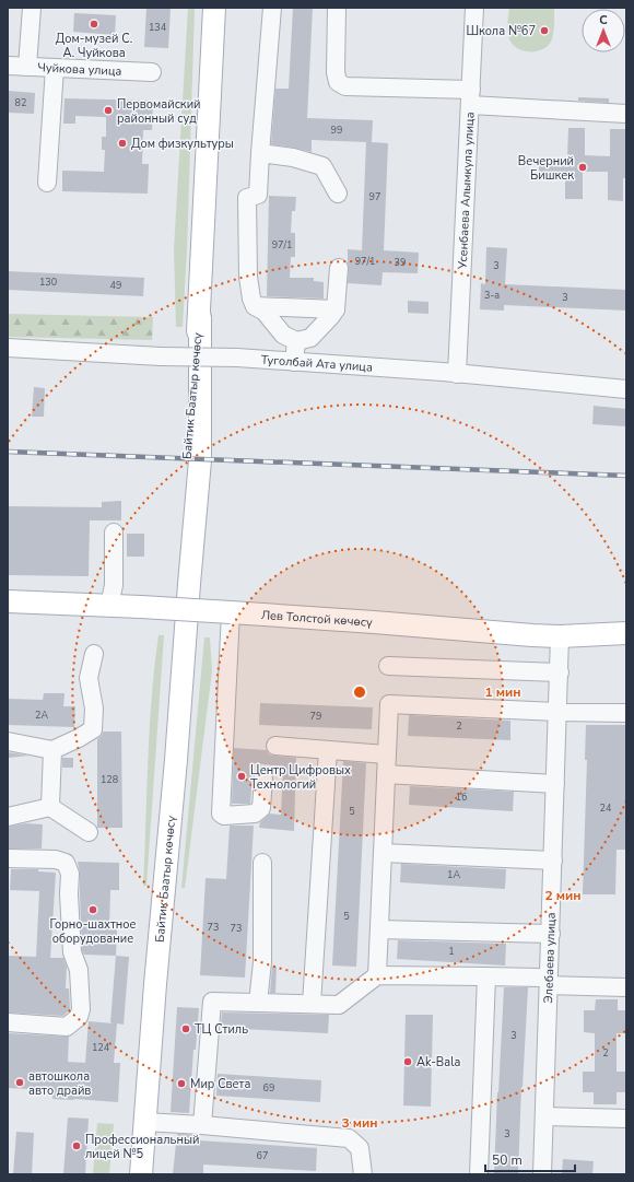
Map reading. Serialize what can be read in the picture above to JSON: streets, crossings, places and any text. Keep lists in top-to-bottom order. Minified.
{"streets":{"main road":["Байтик Баатыр көчөсү","Лев Толстой көчөсү"],"street":["Чуйкова улица","Усенбаева Алымкула улица","Туголбай Ата улица","Элебаева улица"]},"crossings":[["Усенбаева Алымкула улица","Туголбай Ата улица"],["Лев Толстой көчөсү","Элебаева улица"]],"places":["Дом-музей С. А. Чуйкова","Школа №67","Первомайский районный суд","Дом физкультуры","Вечерний Бишкек","Центр Цифровых Технологий","Горно-шахтное оборудование","ТЦ Стиль","Ak-Bala","автошкола авто драйв","Мир Света","Профессиональный лицей №5"],"house_numbers":["134","82","99","97","97/1","97/1","39","3","130","49","3-a","3","2А","79","2","128","1б","24","5","1А","5","73","73","1","3","124","2","69","3","67"],"scale_bar":"50 m","north":"top","rings":["1 мин","2 мин","3 мин"]}
